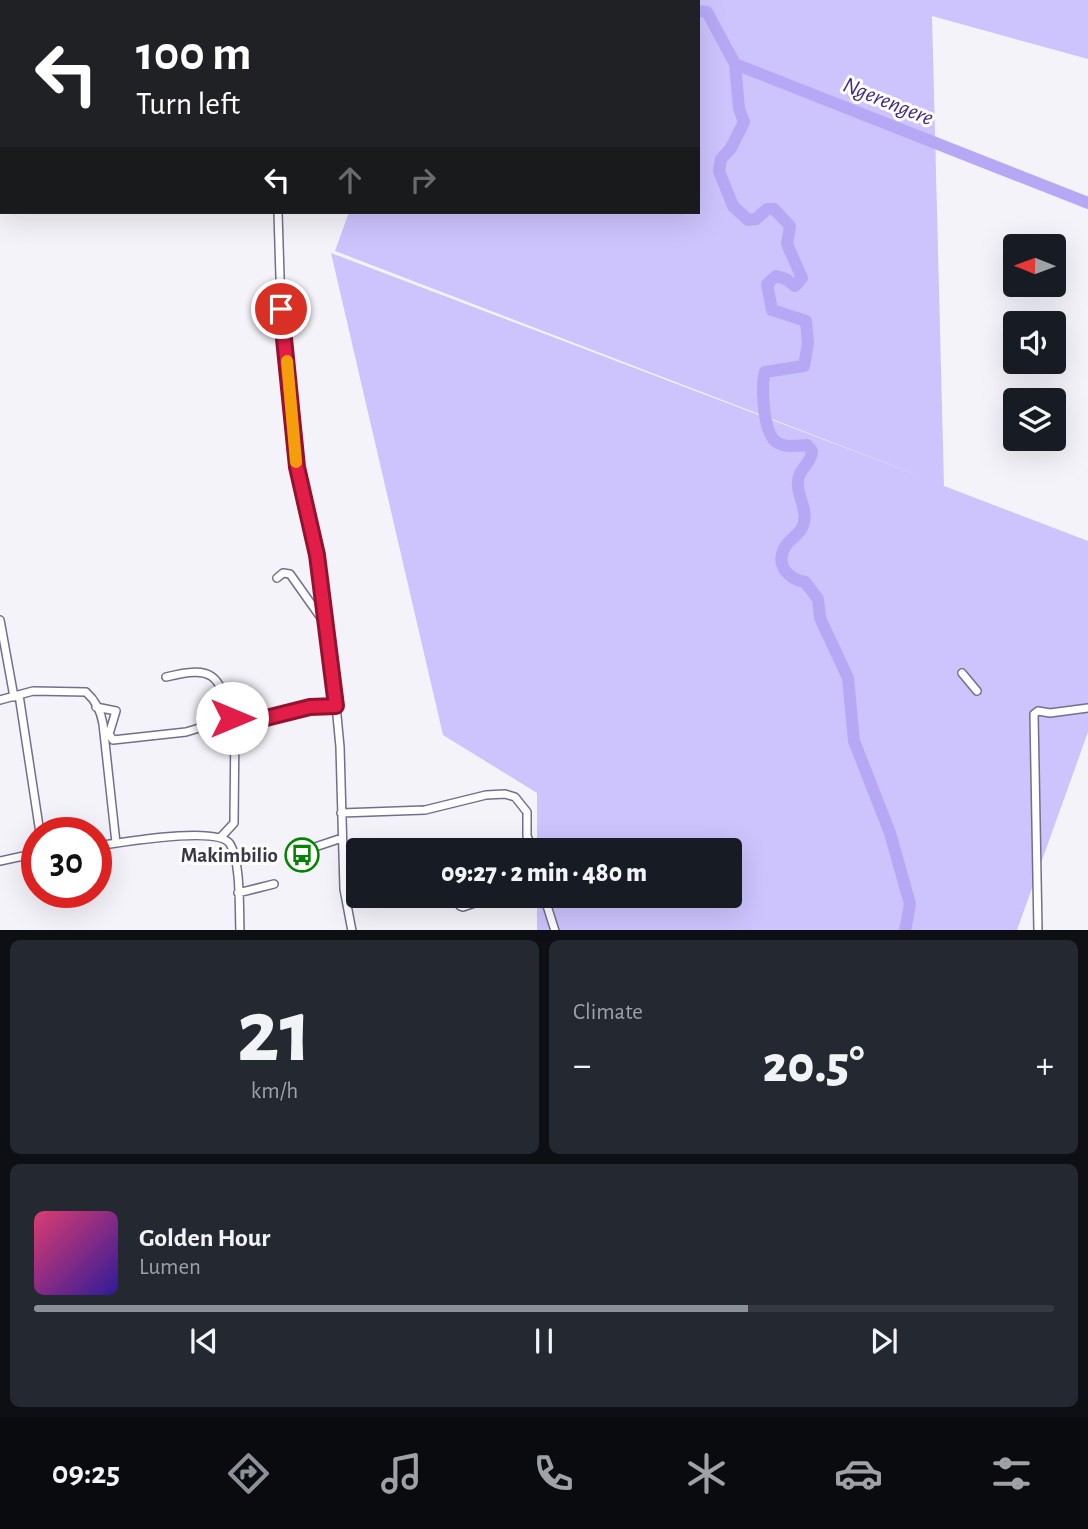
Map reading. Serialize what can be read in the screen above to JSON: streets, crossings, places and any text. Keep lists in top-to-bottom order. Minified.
{"water":["Ngerengere"],"places":{"bus stop":["Makimbilio"]},"north":"left","page":{"turn":["100 m","Turn left"],"limit":"30","trip":"09:27 · 2 min · 480 m","tile":[["21","km/h"],"Climate"],"heat":["−","20.5°","+"],"song":["Golden Hour","Lumen"],"tabs":"09:25"}}
